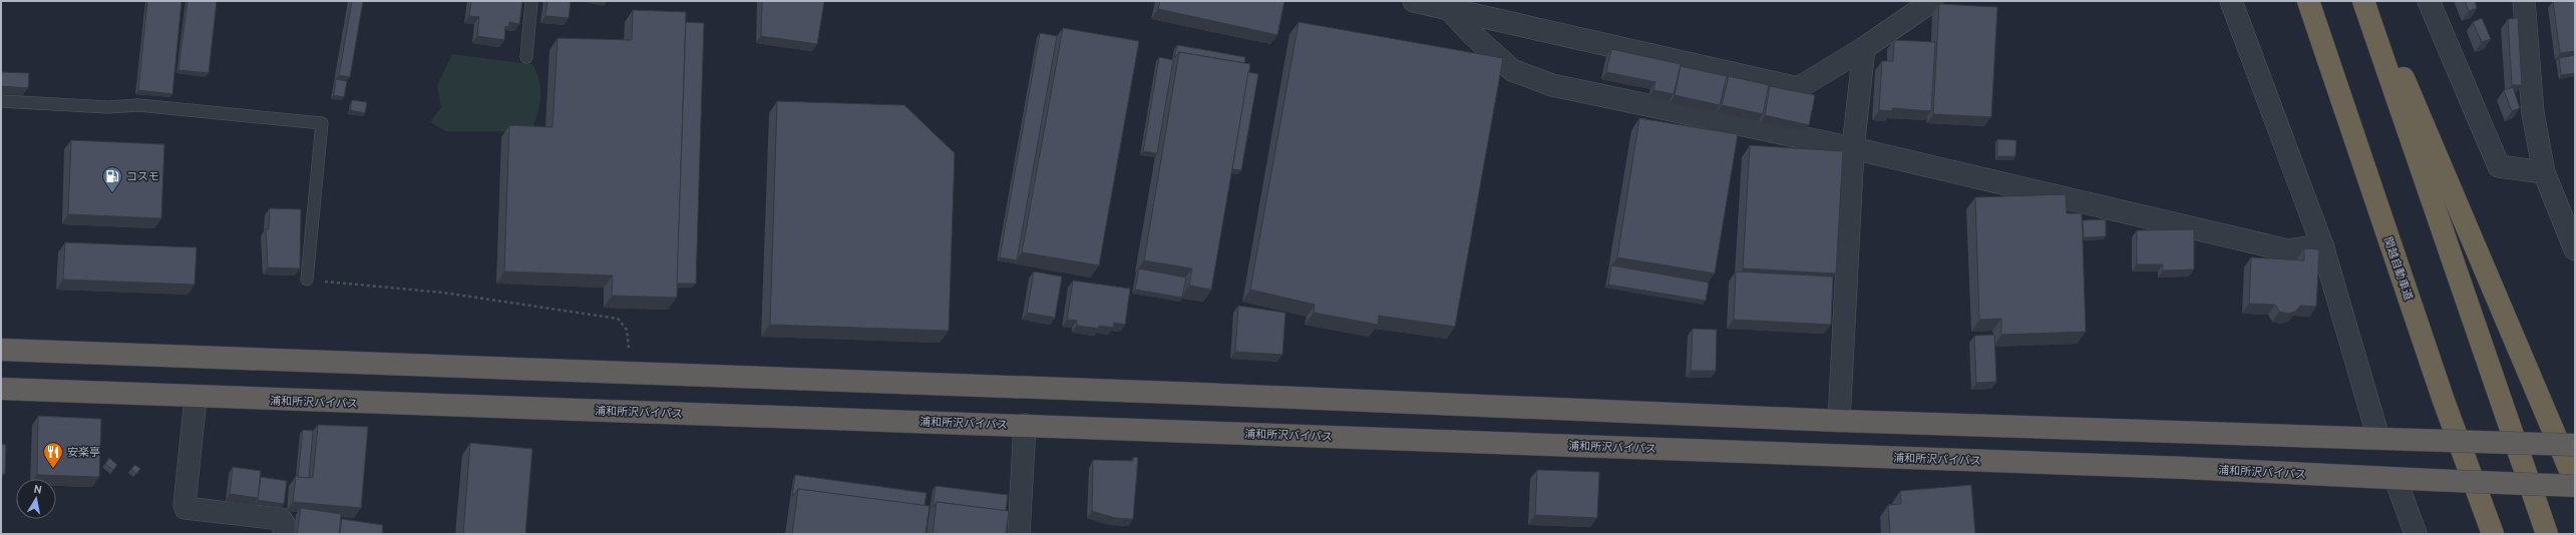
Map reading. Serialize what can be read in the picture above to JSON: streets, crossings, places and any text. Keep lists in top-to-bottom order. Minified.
{"streets":{"highway":["関越自動車道","浦和所沢バイパス"]},"places":{"fuel station":["コスモ"],"restaurant":["安楽亭"]},"north":"top"}
